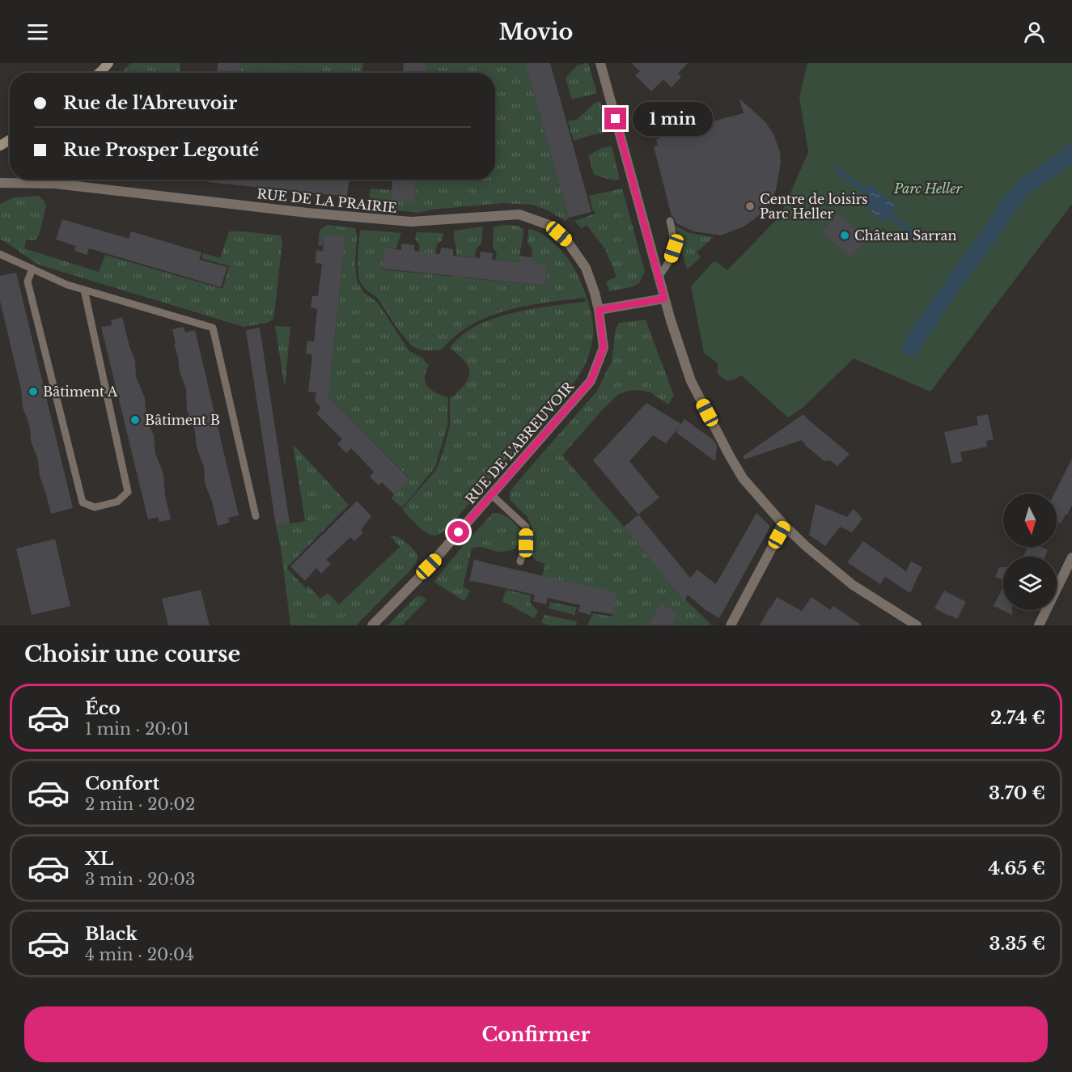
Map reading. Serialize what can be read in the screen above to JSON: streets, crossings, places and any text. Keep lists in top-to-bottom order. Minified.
{"streets":{"street":["RUE DE LA PRAIRIE","RUE DE L'ABREUVOIR"]},"crossings":[["RUE DE LA PRAIRIE","RUE DE L'ABREUVOIR"]],"parks":["Parc Heller"],"places":["Centre de loisirs Parc Heller","Château Sarran","Bâtiment A","Bâtiment B"],"north":"bottom","page":{"header":"Movio","banner":["Rue de l'Abreuvoir","Rue Prosper Legouté"],"bubble":"1 min","heading":"Choisir une course","list":[{"name":"Éco","note":"1 min · 20:01","value":"2.74 €"},{"name":"Confort","note":"2 min · 20:02","value":"3.70 €"},{"name":"XL","note":"3 min · 20:03","value":"4.65 €"},{"name":"Black","note":"4 min · 20:04","value":"3.35 €"}],"buttons":"Confirmer"}}
